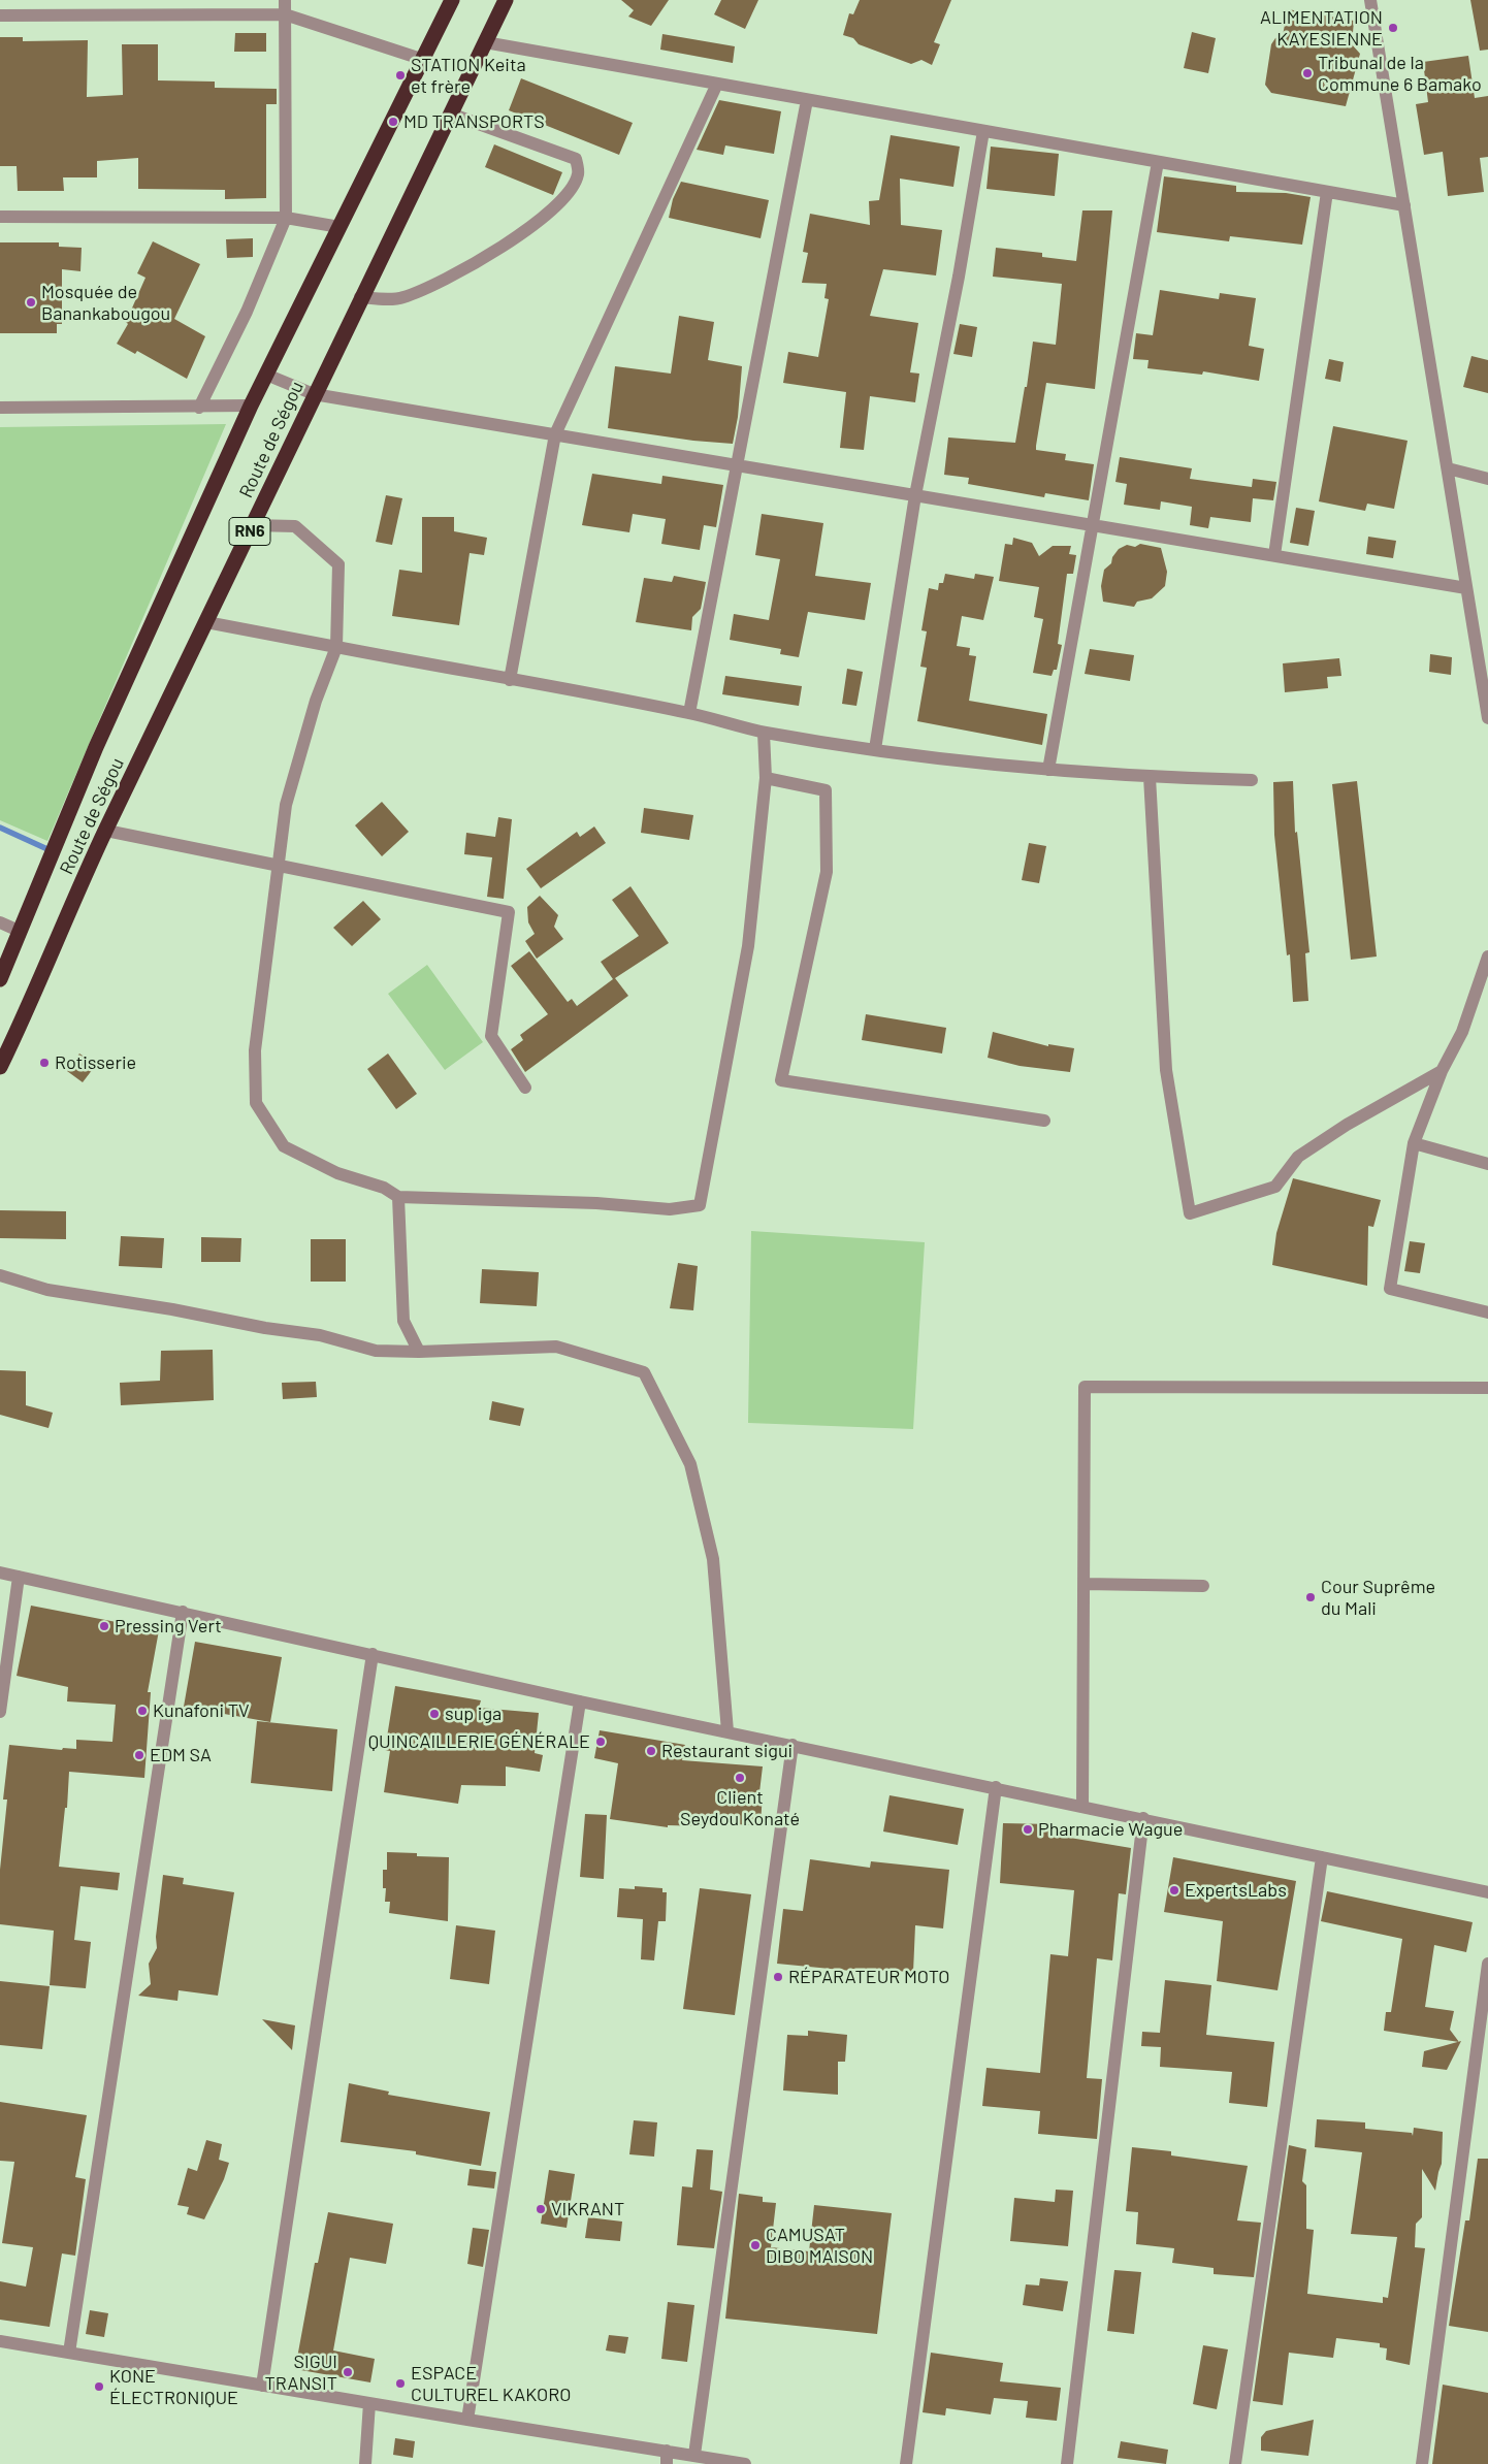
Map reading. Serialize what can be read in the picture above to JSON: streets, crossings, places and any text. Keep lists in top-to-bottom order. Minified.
{"streets":{"highway":["Route de Ségou","RN6"]},"places":["ALIMENTATION KAYESIENNE","Tribunal de la Commune 6 Bamako","STATION Keita et frère","MD TRANSPORTS","Mosquée de Banankabougou","Rotisserie","Cour Suprême du Mali","Pressing Vert","Kunafoni TV","sup iga","QUINCAILLERIE GÉNÉRALE","Restaurant sigui","EDM SA","Client Seydou Konaté","Pharmacie Wague","ExpertsLabs","RÉPARATEUR MOTO","VIKRANT","CAMUSAT DIBO MAISON","SIGUI TRANSIT","ESPACE CULTUREL KAKORO","KONE ÉLECTRONIQUE"]}
